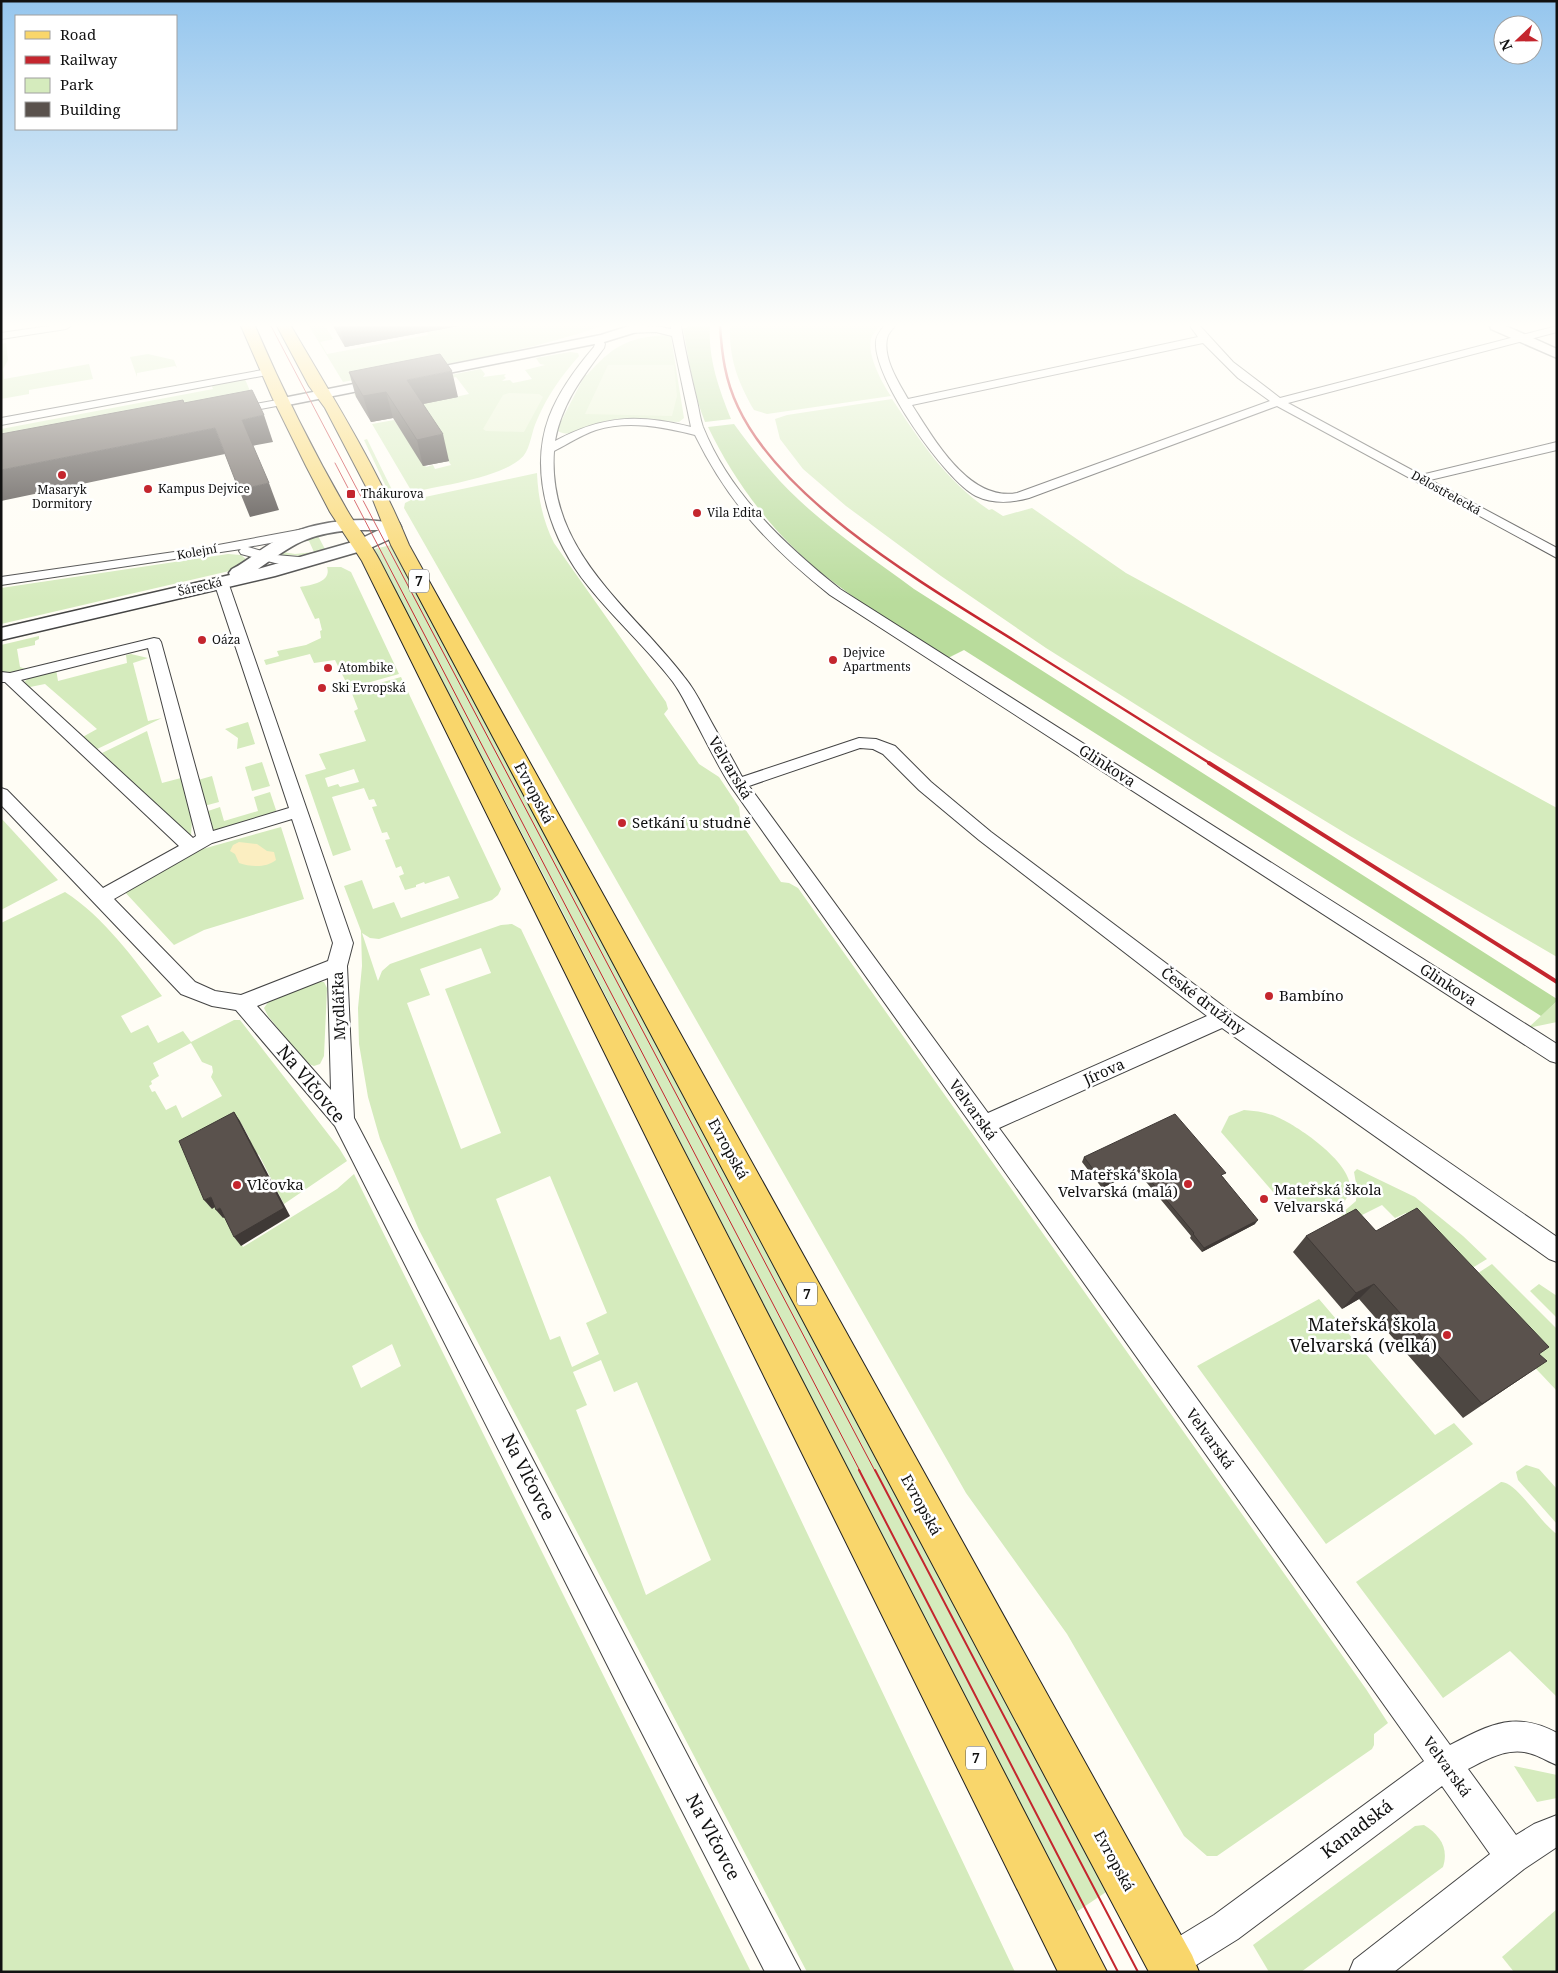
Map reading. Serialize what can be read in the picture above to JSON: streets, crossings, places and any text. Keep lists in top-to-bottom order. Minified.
{"streets":{"main road":["7","Evropská"],"street":["Dělostřelecká","Kolejní","Šárecká","Glinkova","Velvarská","České družiny","Mydlářka","Jírova","Na Vlčovce","Kanadská"]},"crossings":[["Kolejní","7"],["Kolejní","Šárecká"],["Kolejní","Evropská"],["7","Šárecká"],["Šárecká","Evropská"],["Šárecká","Mydlářka"],["Velvarská","České družiny"],["Velvarská","Jírova"],["Velvarská","Kanadská"],["Evropská","Kanadská"],["České družiny","Jírova"],["Mydlářka","Na Vlčovce"]],"places":{"other":["Masaryk Dormitory","Kampus Dejvice","Vila Edita","Oáza","Dejvice Apartments","Atombike","Ski Evropská","Setkání u studně","Bambíno","Mateřská škola Velvarská (malá)","Vlčovka","Mateřská škola Velvarská","Mateřská škola Velvarská (velká)"],"transit":["Thákurova"]},"legend":["Road","Railway","Park","Building"],"north":"left"}
